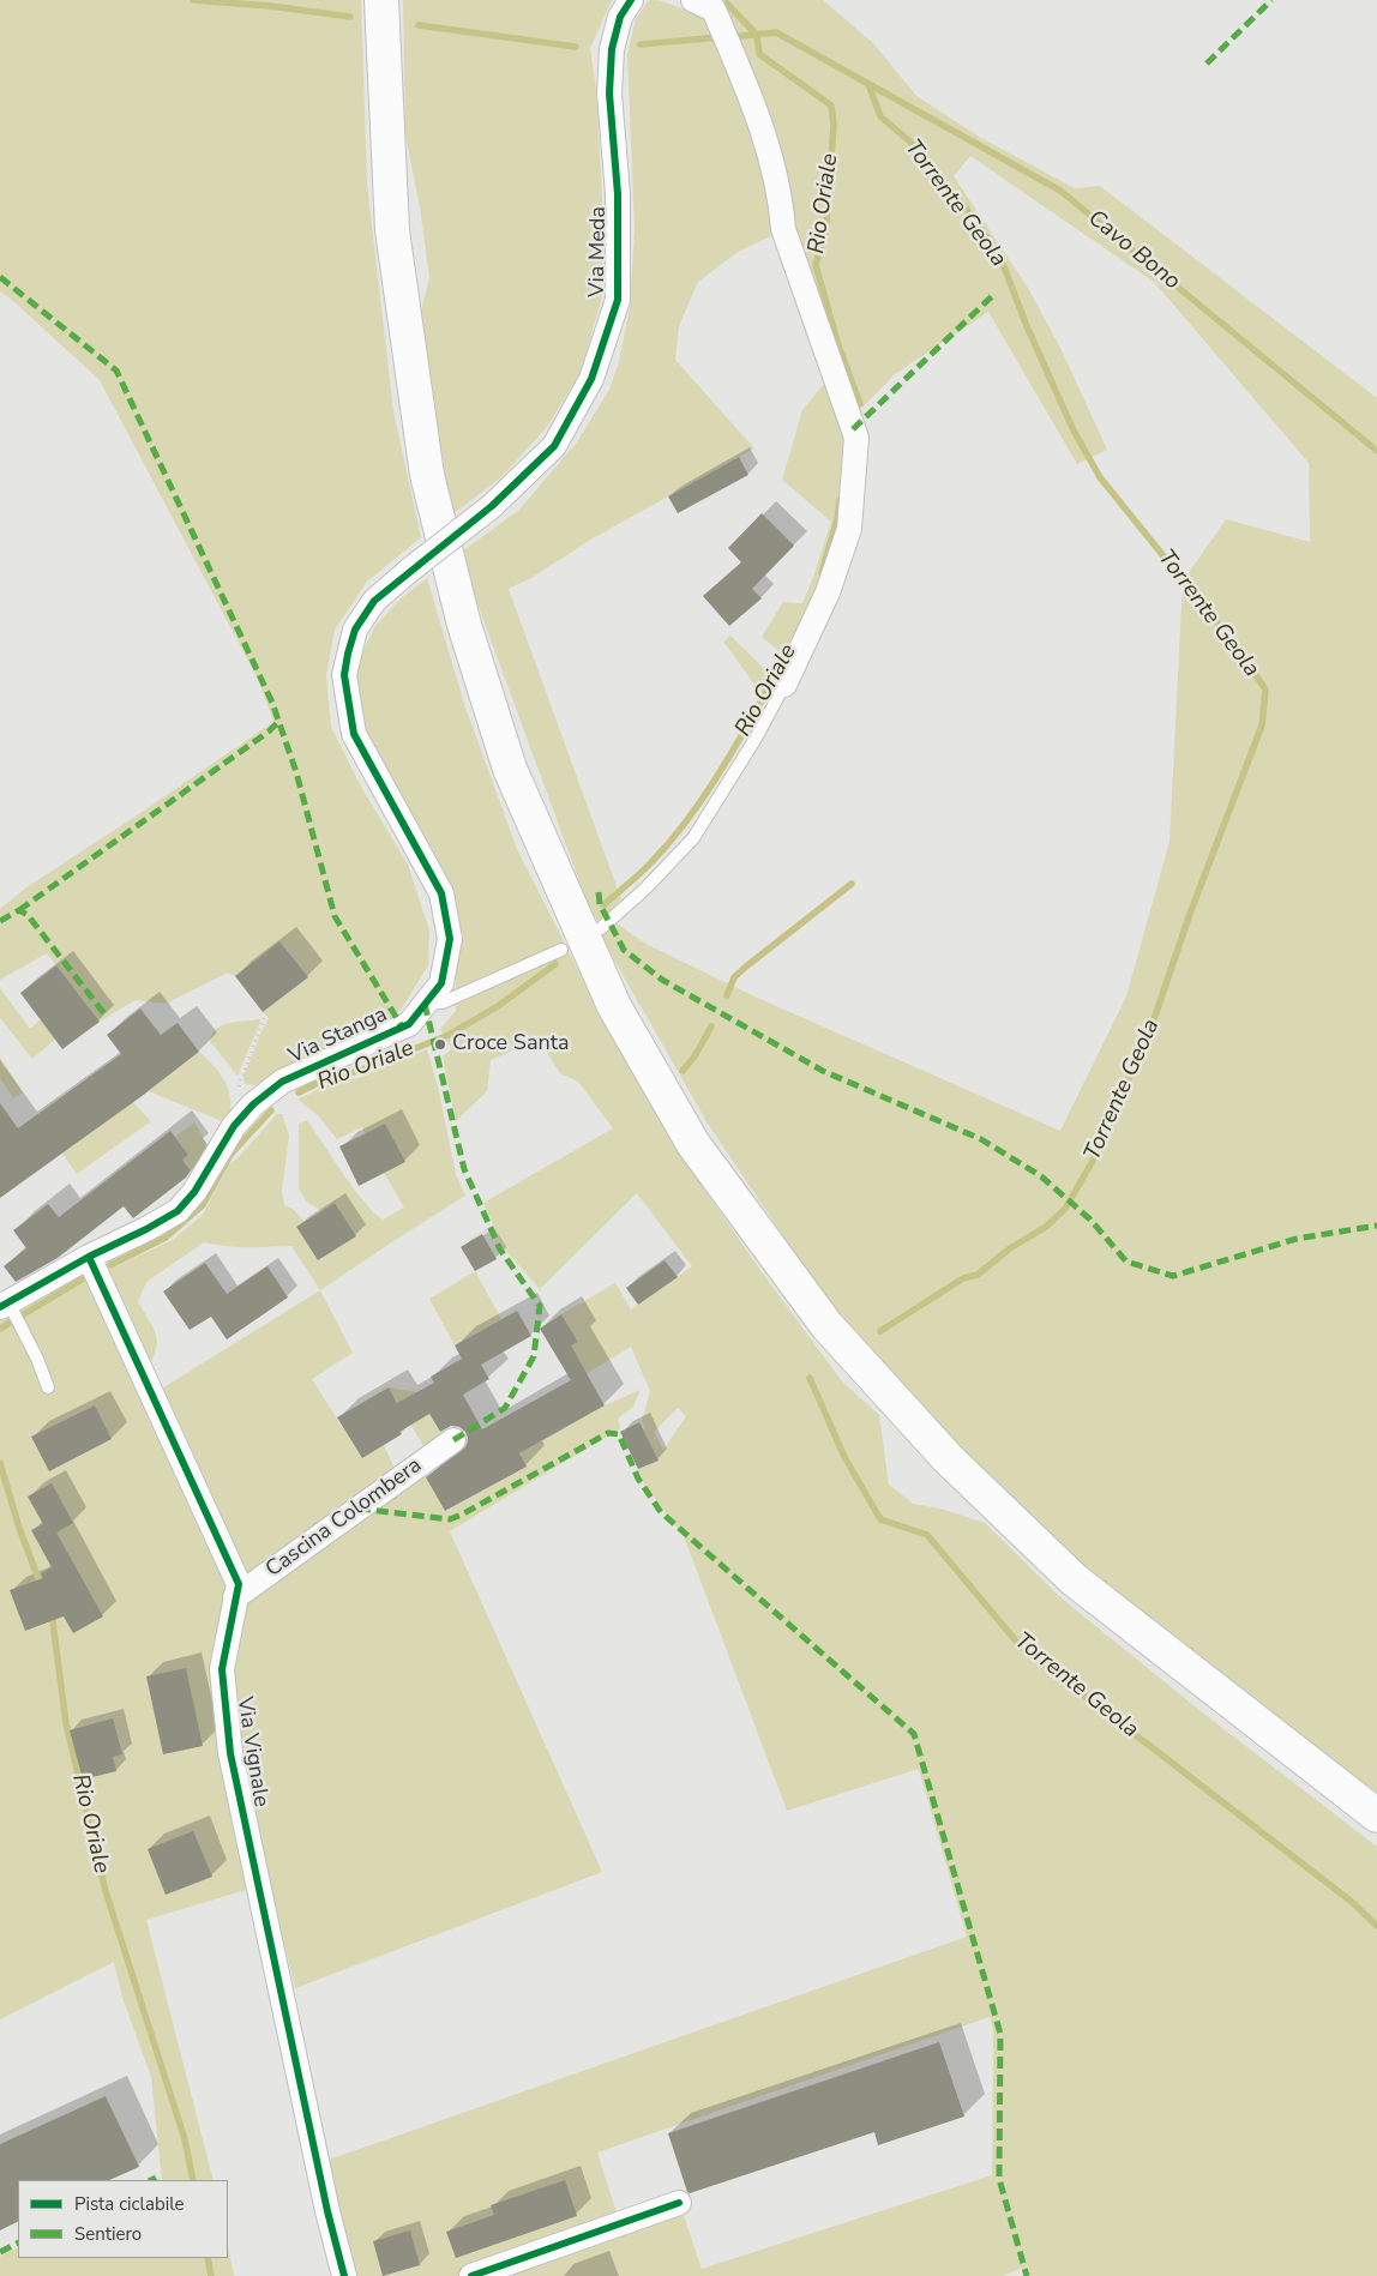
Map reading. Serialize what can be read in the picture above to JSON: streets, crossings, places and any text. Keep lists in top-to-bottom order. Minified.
{"streets":{"street":["Via Meda","Via Stanga","Cascina Colombera","Via Vignale"]},"crossings":[["Via Meda","Via Stanga"],["Via Stanga","Via Vignale"],["Cascina Colombera","Via Vignale"]],"water":["Rio Oriale","Torrente Geola","Cavo Bono"],"places":["Croce Santa"],"legend":["Pista ciclabile","Sentiero"]}
